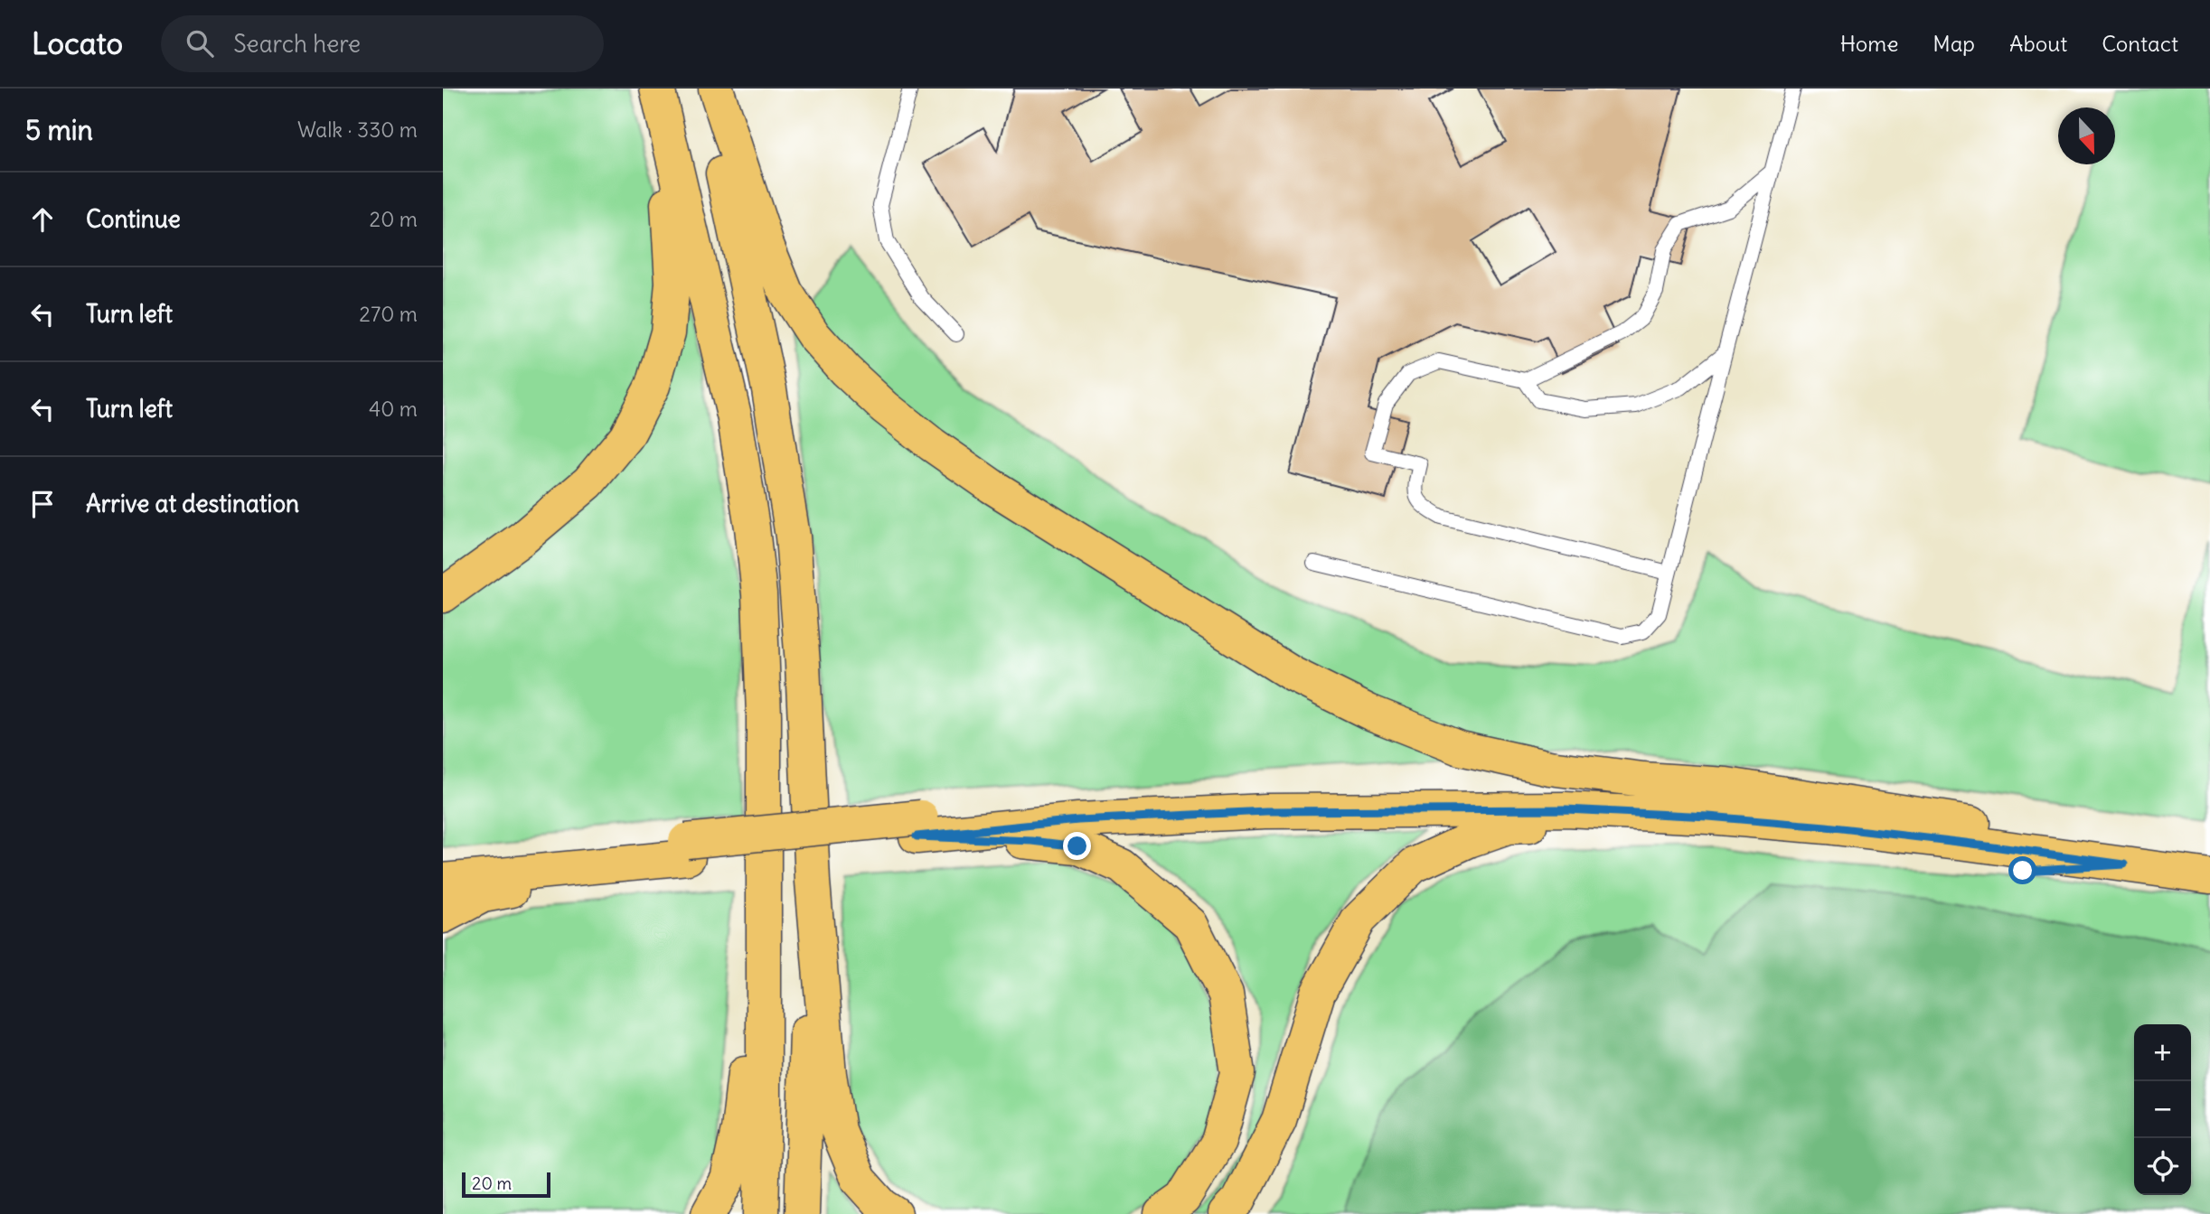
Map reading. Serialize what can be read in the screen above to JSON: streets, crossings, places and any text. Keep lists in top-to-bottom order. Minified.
{"scale_bar":"20 m","north":"bottom","page":{"header":"Locato","search":"Search here","nav":["Home","Map","About","Contact"],"heading":["5 min","Walk · 330 m"],"list":[["Continue","20 m"],["Turn left","270 m"],["Turn left","40 m"],"Arrive at destination"],"map_buttons":["+","−"],"scale":"20 m"}}
